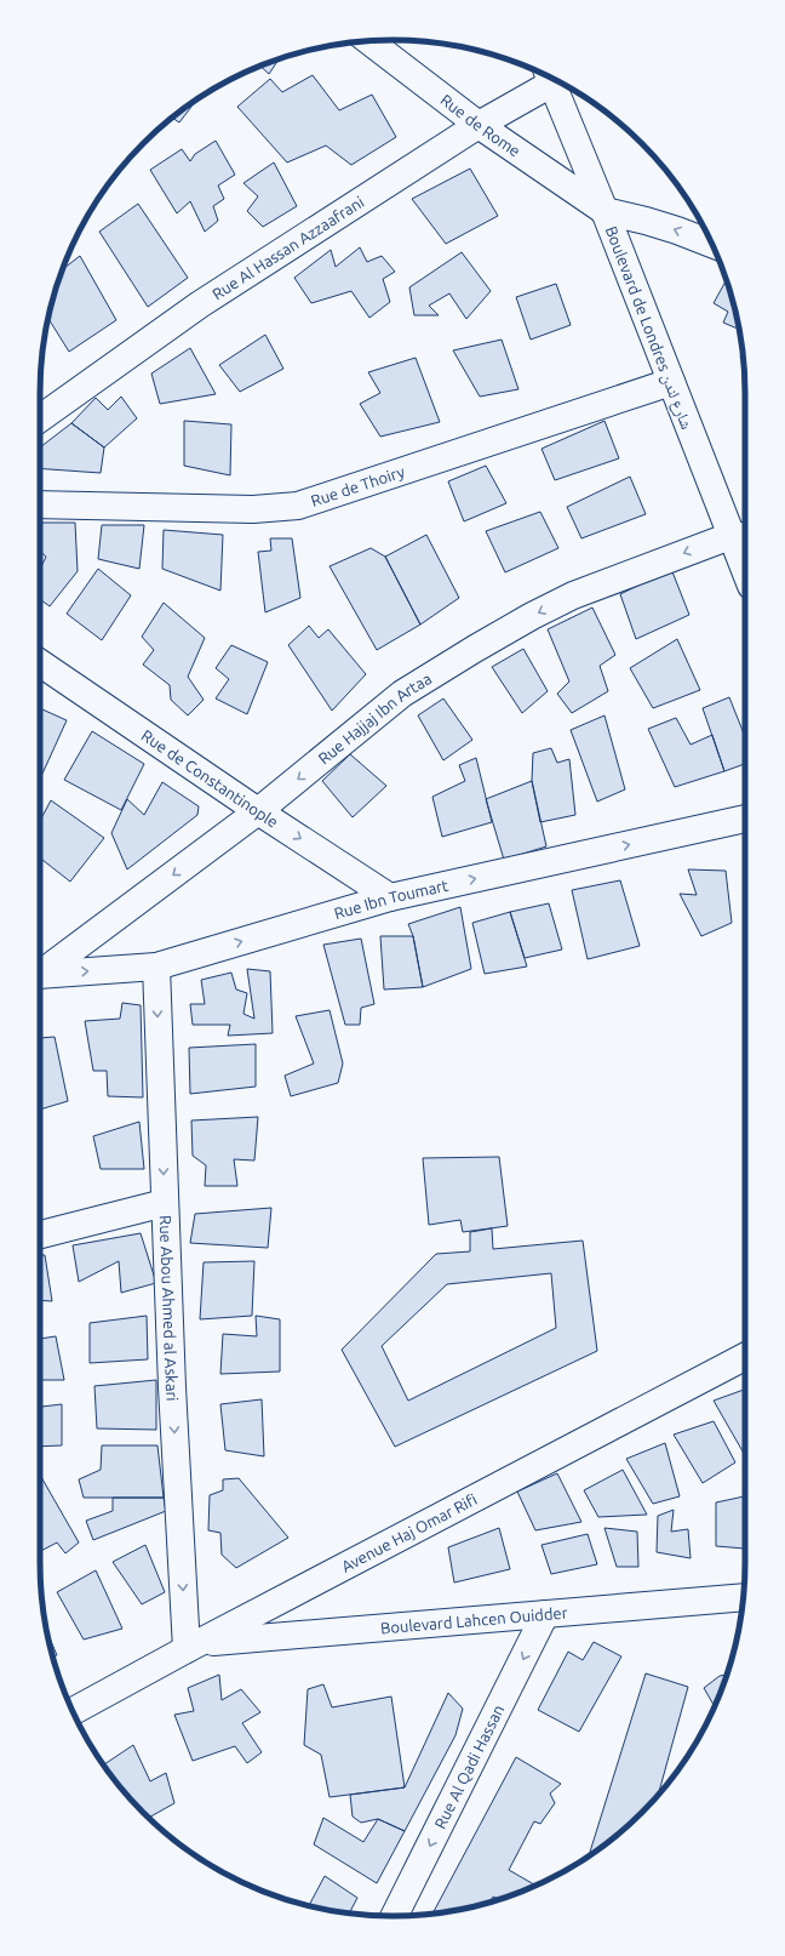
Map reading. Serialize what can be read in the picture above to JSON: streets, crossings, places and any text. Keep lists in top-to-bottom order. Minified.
{"streets":{"street":["Rue de Rome","Rue Al Hassan Azzaafrani","Boulevard de Londres شارع لندن","Rue de Thoiry","Rue Hajjaj Ibn Artaa","Rue de Constantinople","Rue Ibn Toumart","Rue Abou Ahmed al Askari","Avenue Haj Omar Rifi","Boulevard Lahcen Ouidder","Rue Al Qadi Hassan"]},"crossings":[["Rue de Rome","Rue Al Hassan Azzaafrani"],["Rue de Rome","Boulevard de Londres شارع لندن"],["Boulevard de Londres شارع لندن","Rue de Thoiry"],["Boulevard de Londres شارع لندن","Rue Hajjaj Ibn Artaa"],["Rue Hajjaj Ibn Artaa","Rue de Constantinople"],["Rue de Constantinople","Rue Ibn Toumart"],["Rue Ibn Toumart","Rue Abou Ahmed al Askari"],["Rue Abou Ahmed al Askari","Avenue Haj Omar Rifi"],["Rue Abou Ahmed al Askari","Boulevard Lahcen Ouidder"],["Avenue Haj Omar Rifi","Boulevard Lahcen Ouidder"],["Boulevard Lahcen Ouidder","Rue Al Qadi Hassan"]],"one_way":["Rue Hajjaj Ibn Artaa","Rue de Constantinople","Rue Ibn Toumart","Rue Abou Ahmed al Askari","Rue Al Qadi Hassan"]}
